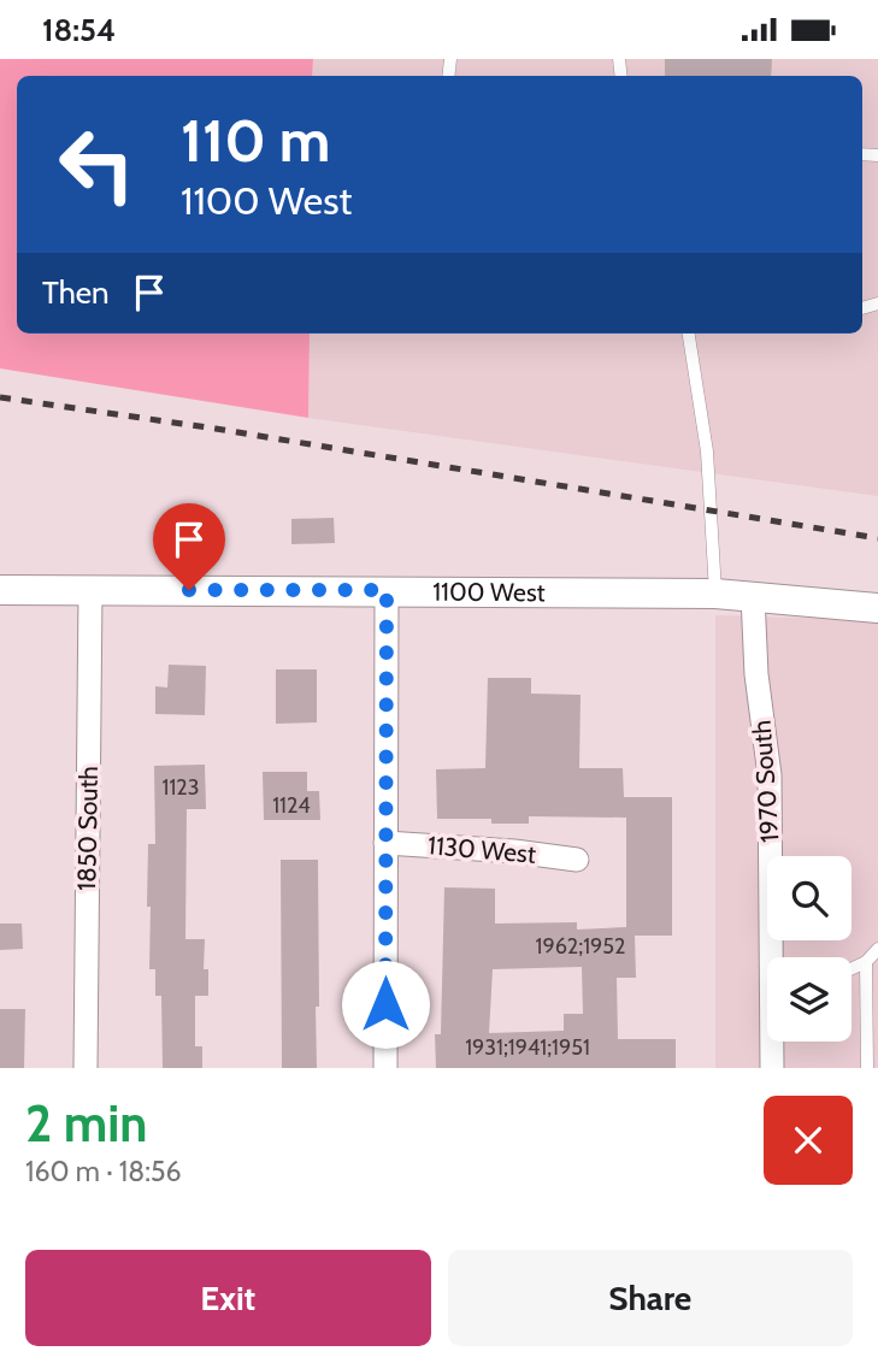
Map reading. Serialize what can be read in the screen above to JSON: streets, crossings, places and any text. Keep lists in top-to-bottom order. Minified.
{"streets":{"street":["1100 West","1970 South","1850 South","1130 West"]},"crossings":[["1100 West","1970 South"],["1100 West","1850 South"]],"house_numbers":["1123","1124","1962;1952","1931;1941;1951"],"page":{"status":"18:54","turn":["110 m","1100 West"],"then":"Then","heading":["2 min","160 m · 18:56"],"buttons":["Exit","Share"]}}
